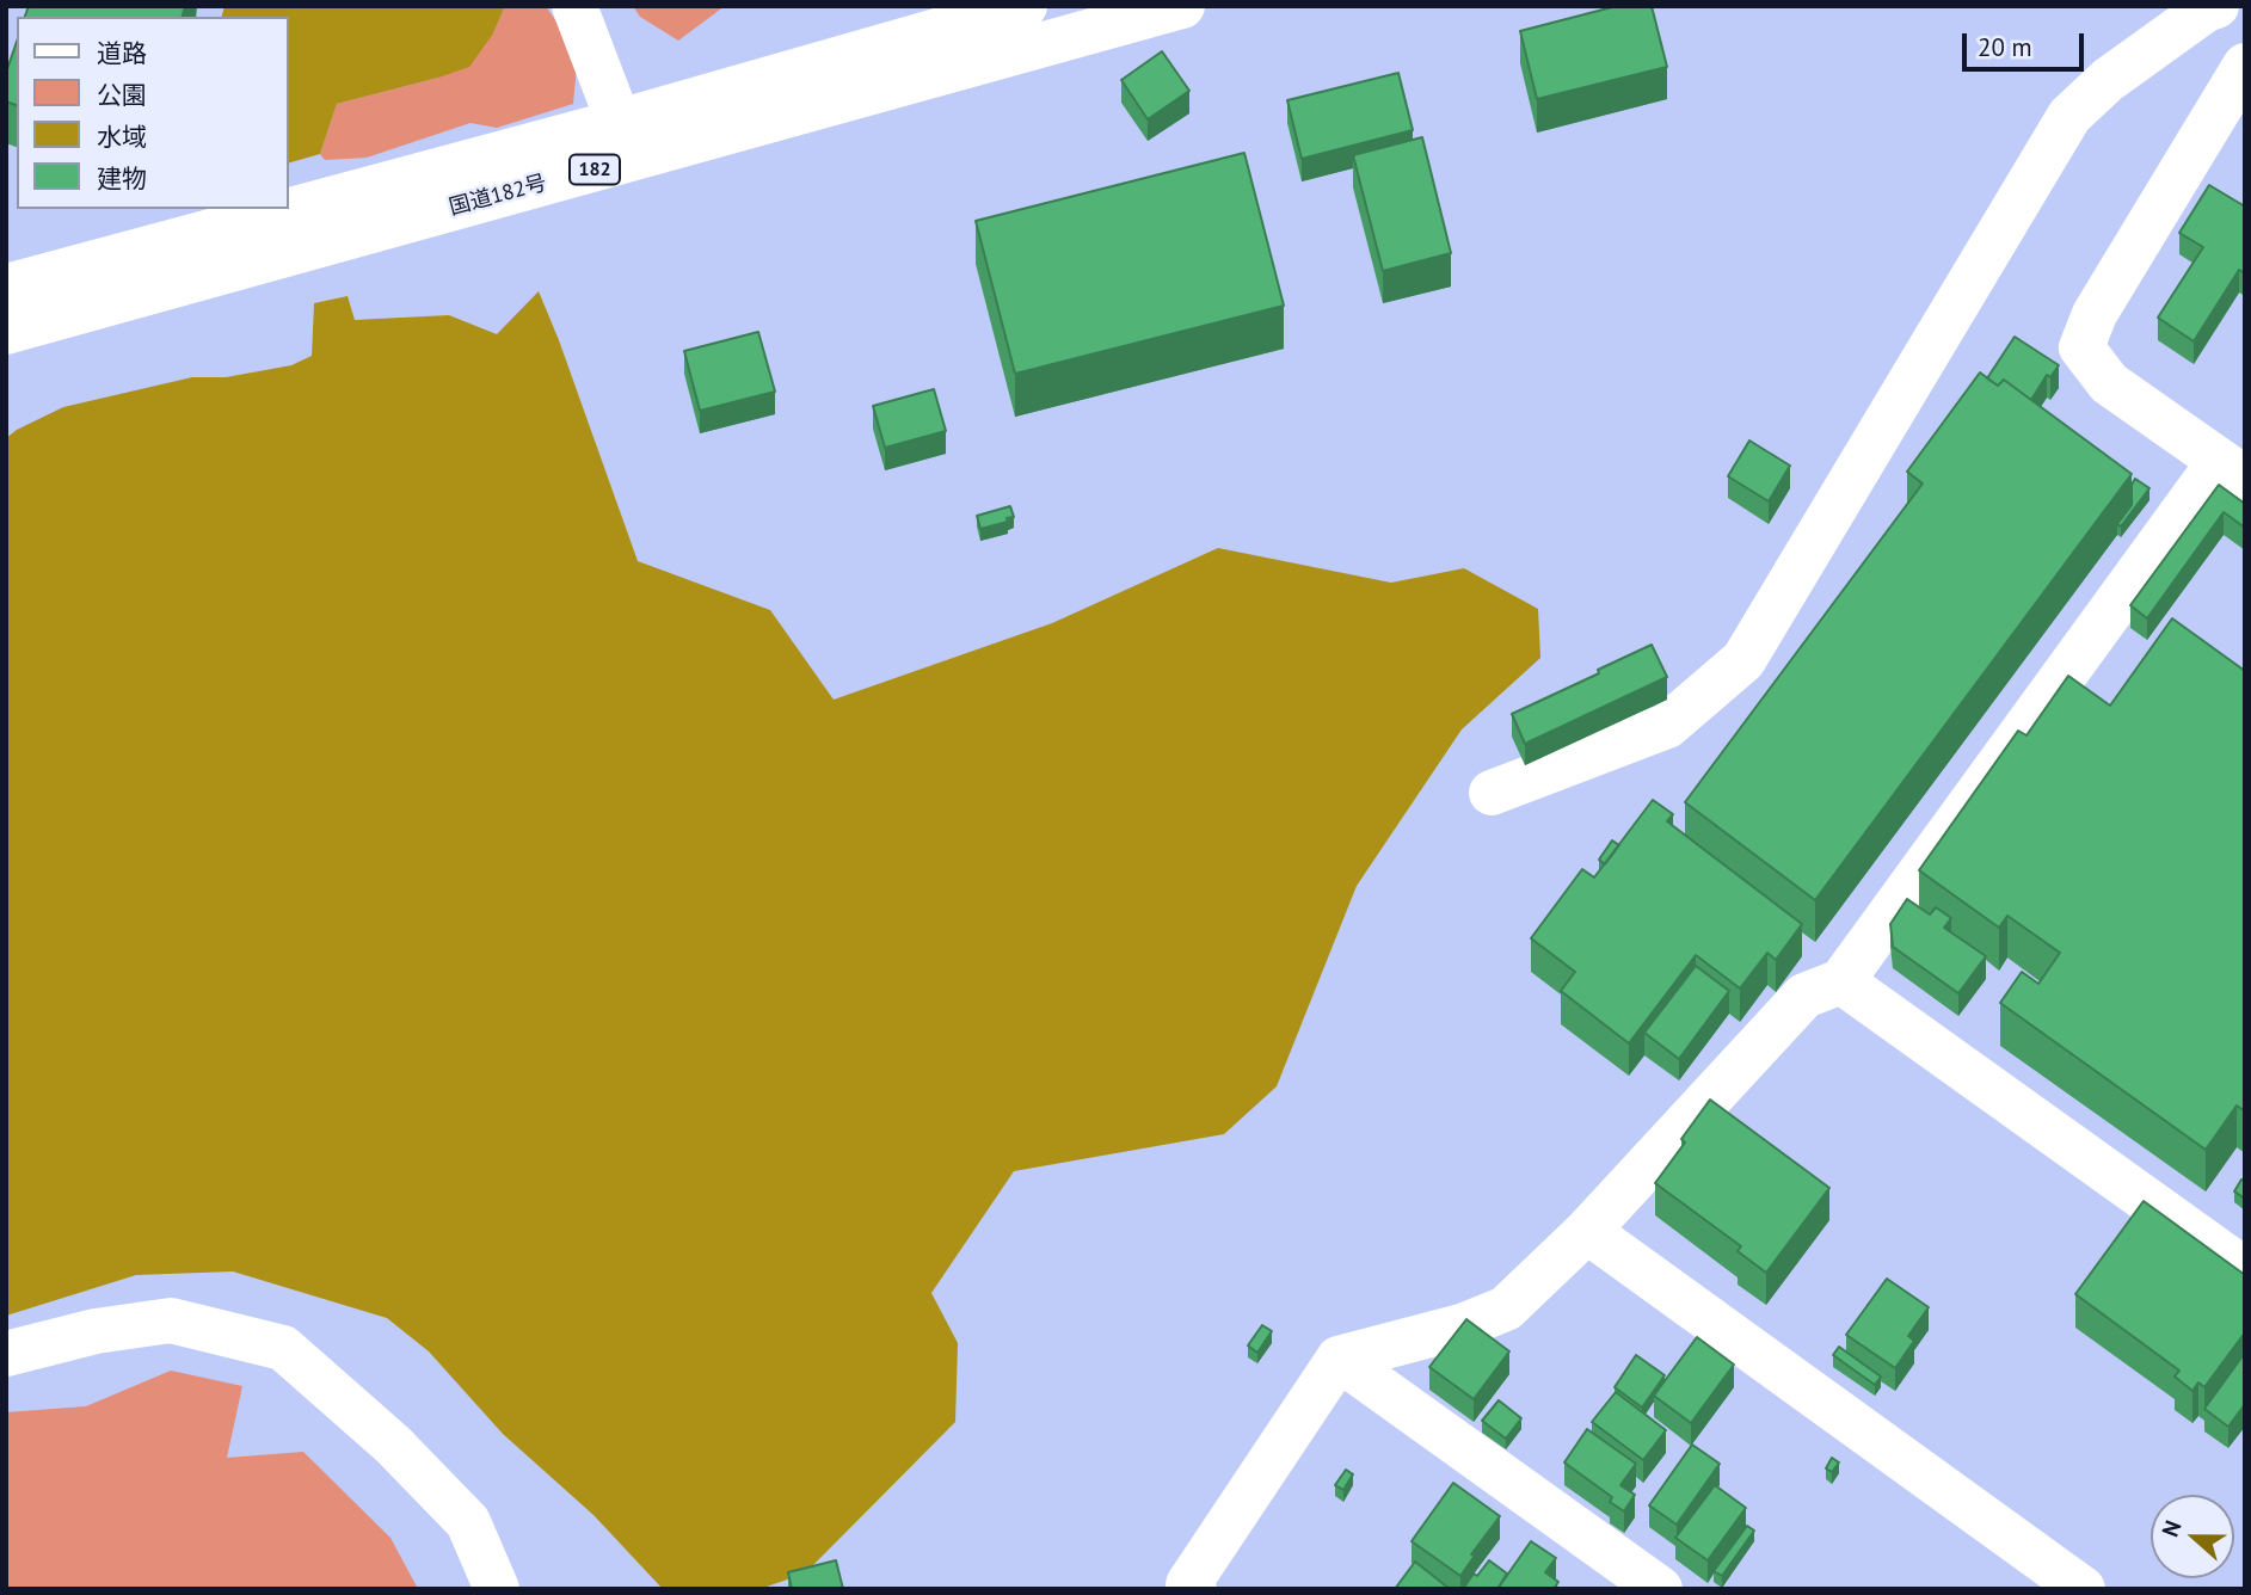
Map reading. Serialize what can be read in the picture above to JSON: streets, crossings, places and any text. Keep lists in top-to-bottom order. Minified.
{"streets":{"main road":["182","国道182号"]},"legend":["道路","公園","水域","建物"],"scale_bar":"20 m","north":"left"}
